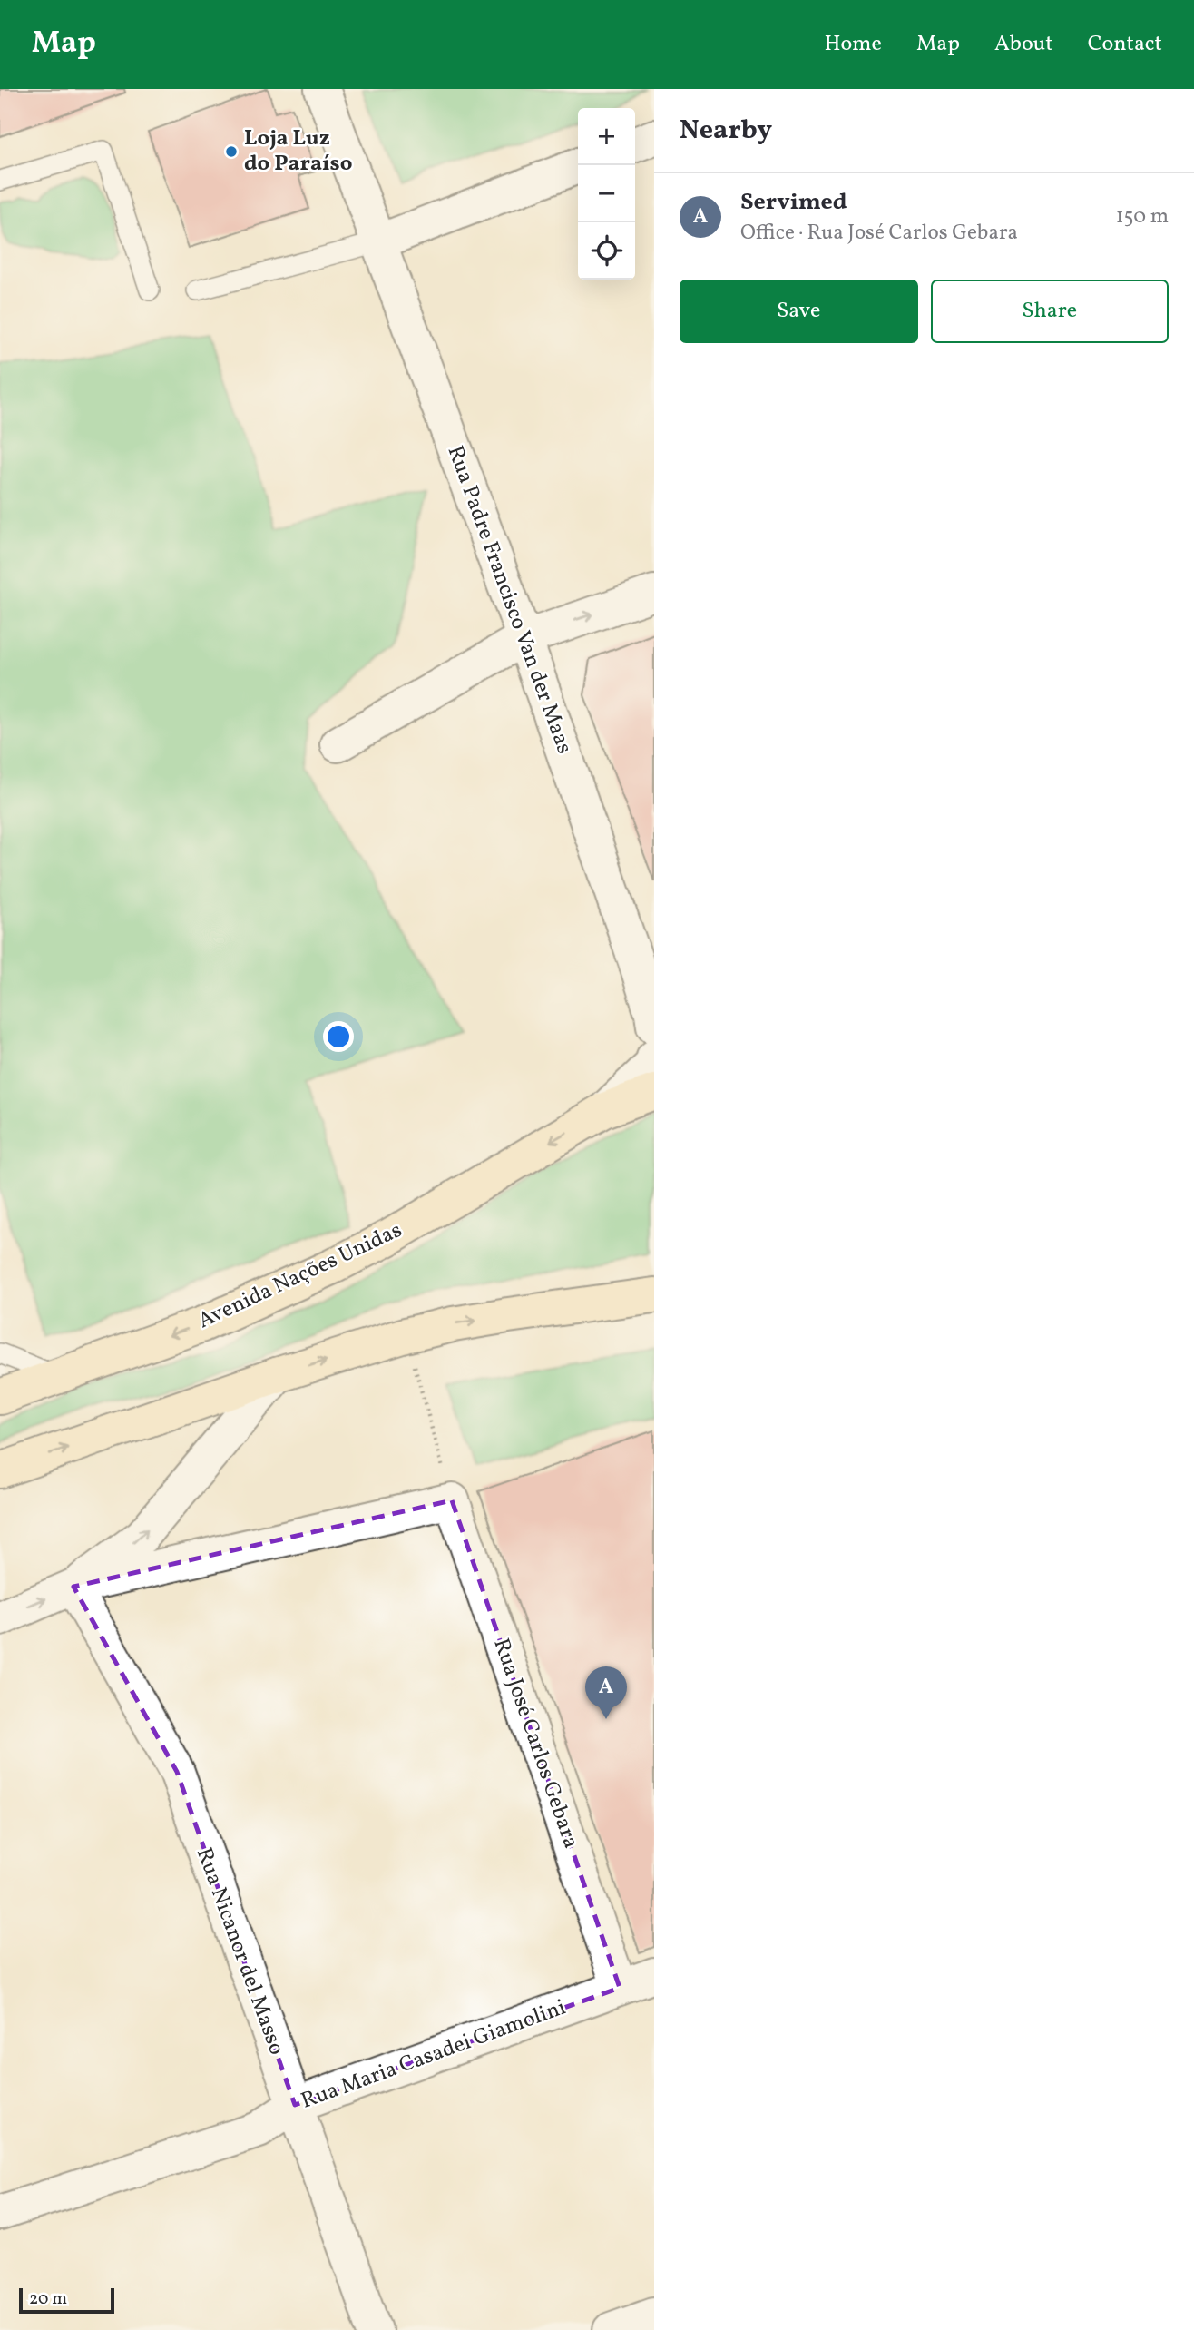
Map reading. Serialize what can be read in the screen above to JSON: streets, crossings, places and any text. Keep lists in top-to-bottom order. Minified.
{"streets":{"main road":["Avenida Nações Unidas"],"street":["Rua Padre Francisco Van der Maas","Rua José Carlos Gebara","Rua Nicanor del Masso","Rua Maria Casadei Giamolini"]},"crossings":[["Rua José Carlos Gebara","Rua Maria Casadei Giamolini"],["Rua Nicanor del Masso","Rua Maria Casadei Giamolini"]],"places":["Loja Luz do Paraíso"],"scale_bar":"20 m","page":{"header":"Map","nav":["Home","Map","About","Contact"],"heading":"Nearby","map_buttons":["+","−"],"list":[{"mark":"A","name":"Servimed","note":"Office · Rua José Carlos Gebara","value":"150 m"}],"buttons":["Save","Share"],"pins":"A","scale":"20 m"}}
